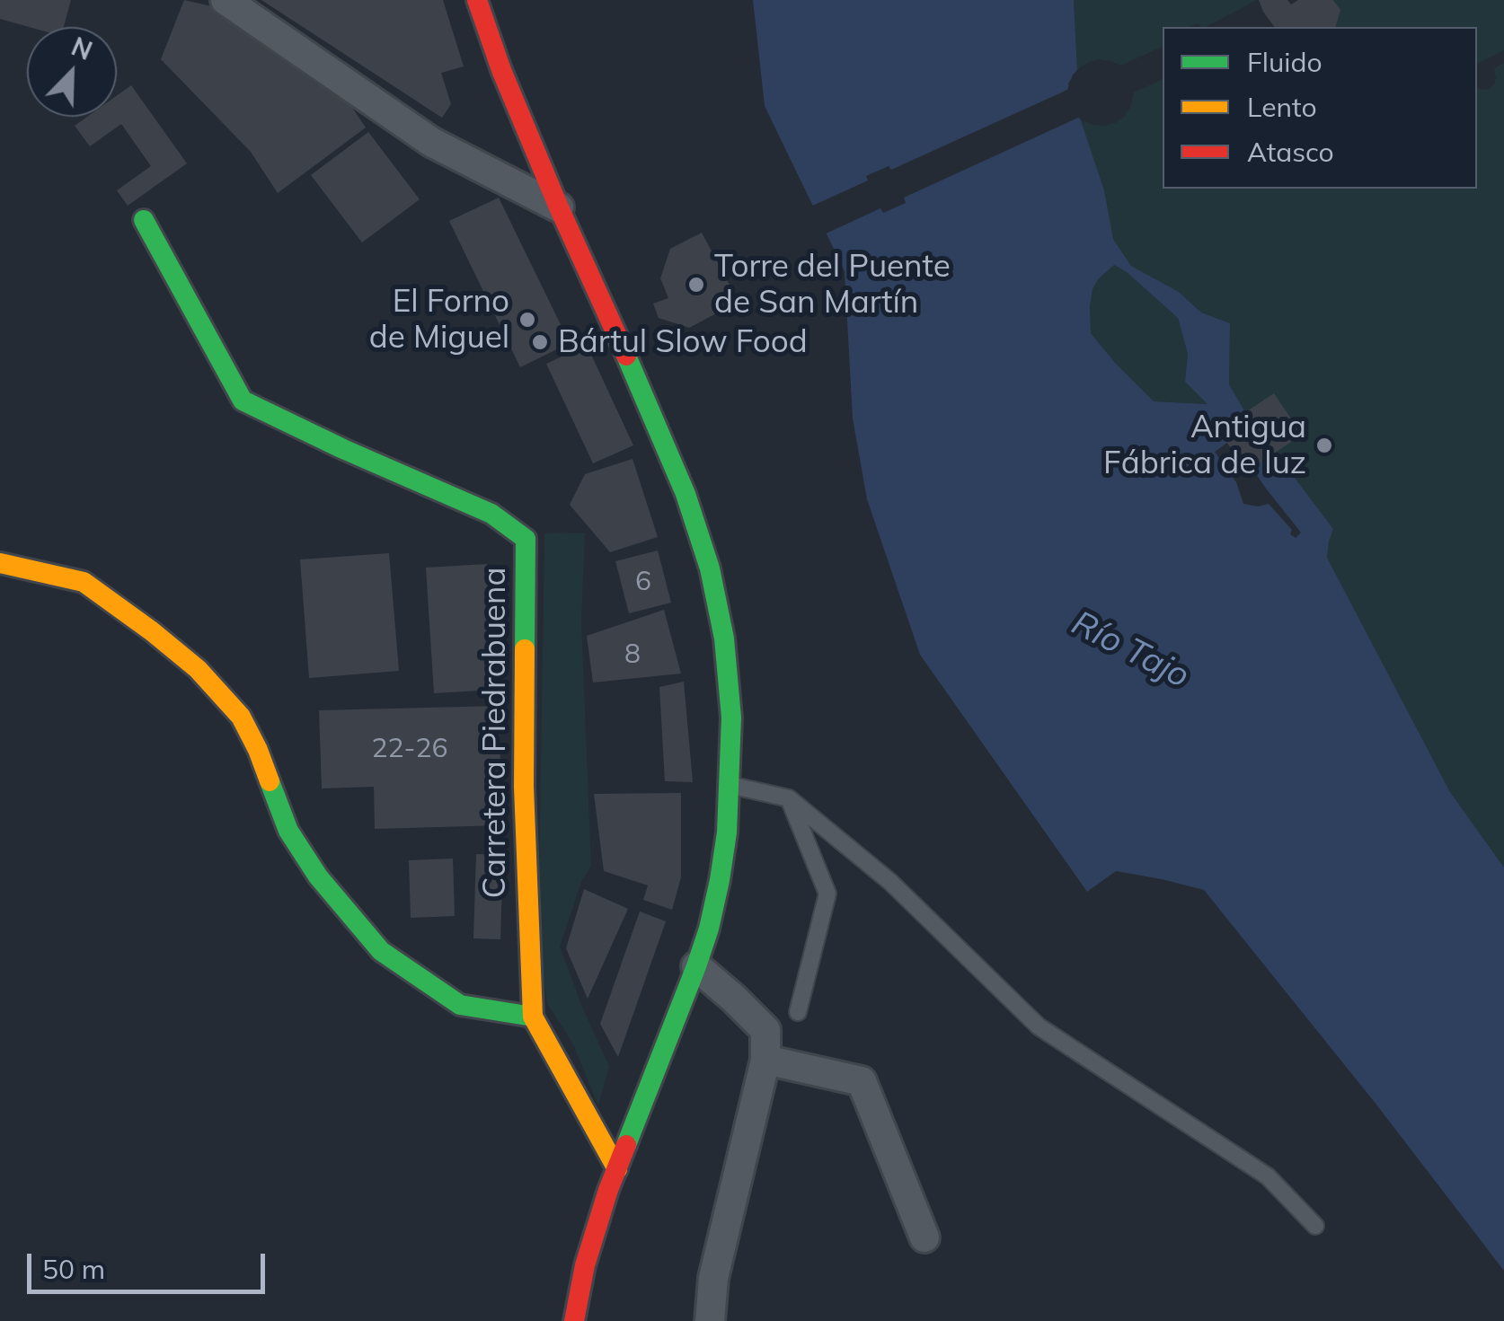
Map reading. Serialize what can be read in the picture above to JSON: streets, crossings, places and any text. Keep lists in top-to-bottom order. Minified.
{"streets":{"street":["Carretera Piedrabuena"]},"water":["Río Tajo"],"places":["Torre del Puente de San Martín","El Forno de Miguel","Bártul Slow Food","Antigua Fábrica de luz"],"house_numbers":["6","8","22-26"],"legend":["Fluido","Lento","Atasco"],"scale_bar":"50 m","north":"top right"}
